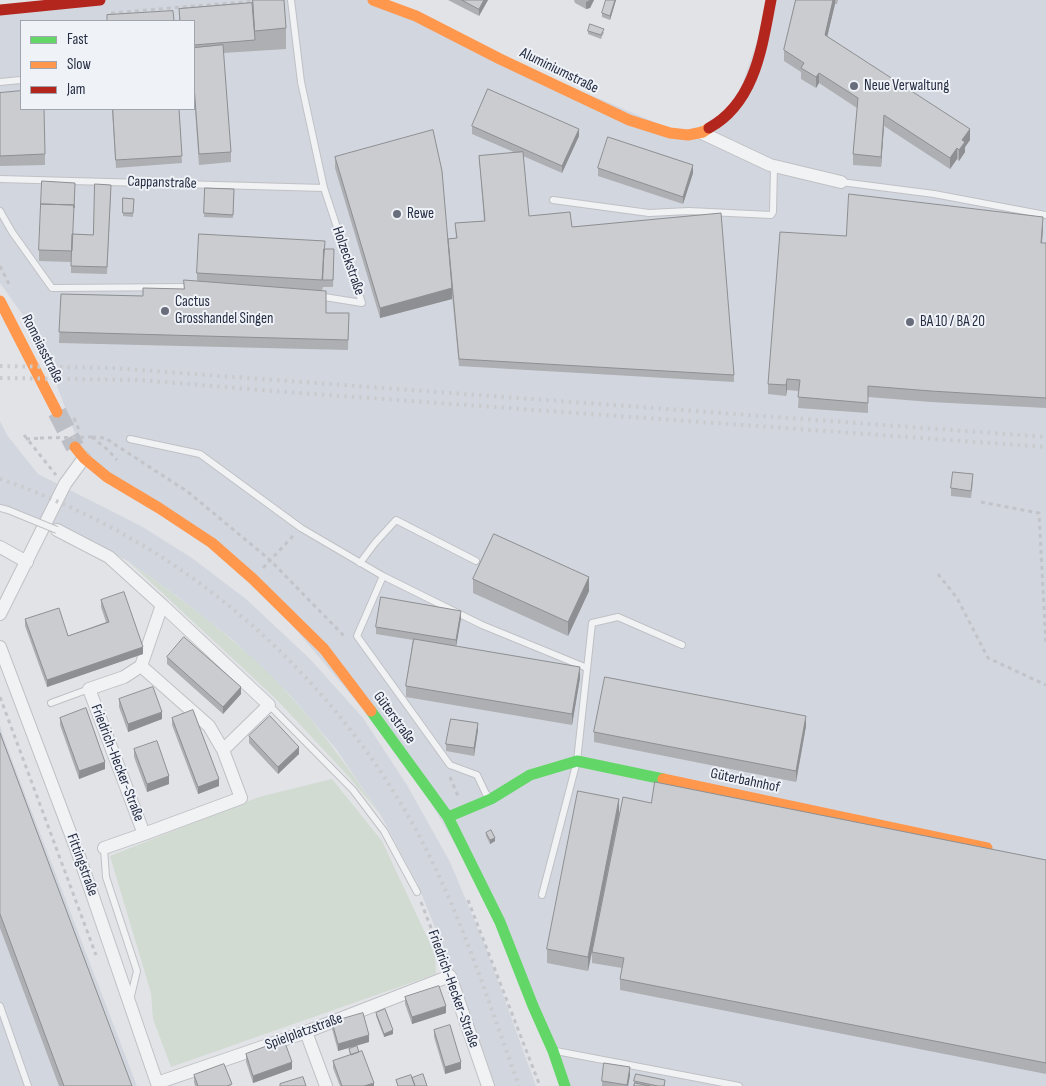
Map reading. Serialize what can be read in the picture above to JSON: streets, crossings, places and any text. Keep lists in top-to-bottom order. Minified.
{"streets":{"street":["Aluminiumstraße","Romeiasstraße","Güterstraße","Friedrich-Hecker-Straße","Güterbahnhof","Fittingstraße","Spielplatzstraße"],"lane":["Cappanstraße","Holzeckstraße"]},"crossings":[["Cappanstraße","Holzeckstraße"],["Güterstraße","Güterbahnhof"],["Friedrich-Hecker-Straße","Fittingstraße"],["Friedrich-Hecker-Straße","Spielplatzstraße"],["Fittingstraße","Spielplatzstraße"]],"places":["Neue Verwaltung","Rewe","Cactus Grosshandel Singen","BA 10 / BA 20"],"legend":["Fast","Slow","Jam"]}
